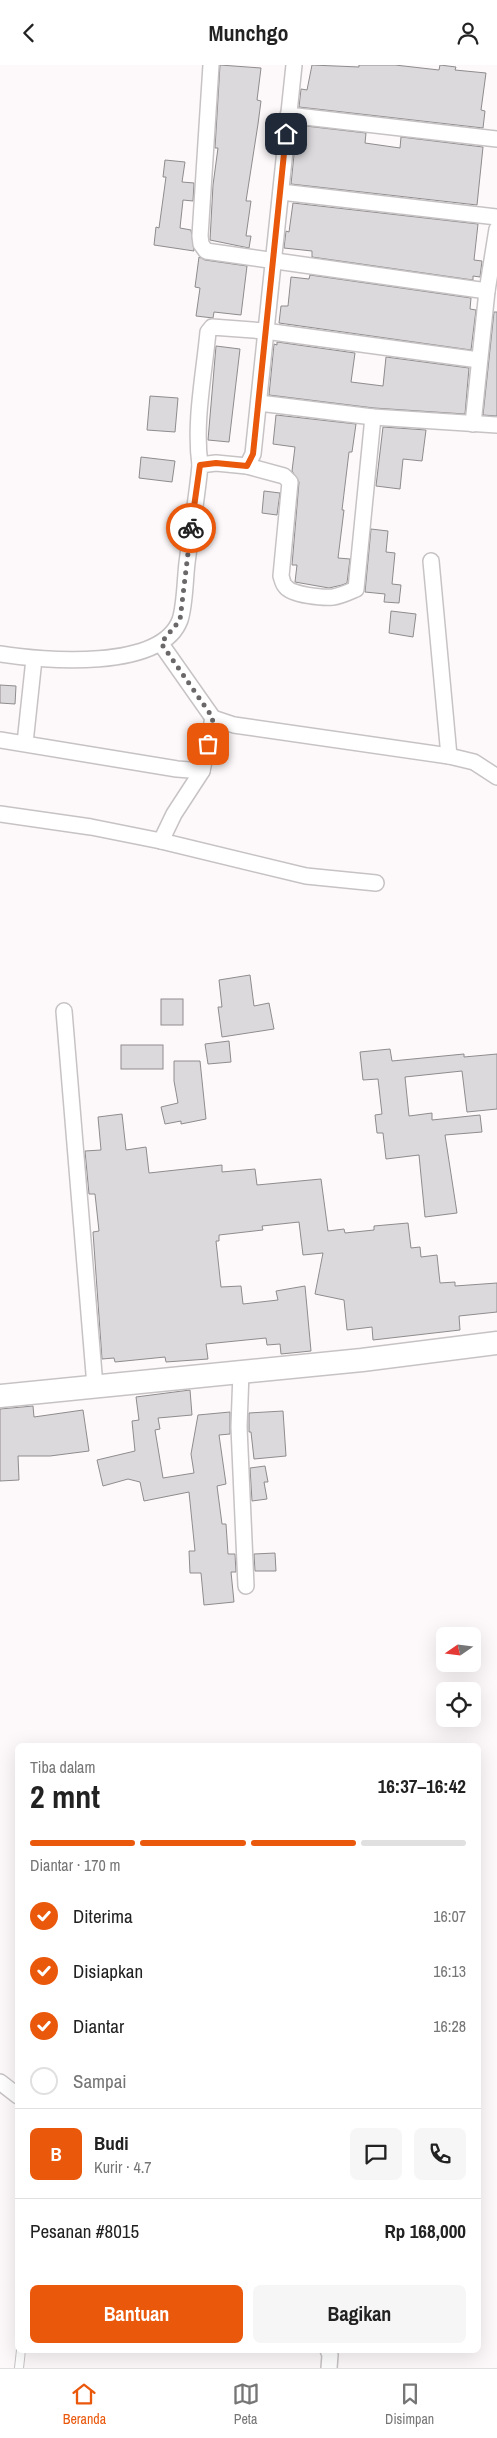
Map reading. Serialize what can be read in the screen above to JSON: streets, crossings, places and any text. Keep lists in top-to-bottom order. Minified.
{"north":"left","page":{"header":"Munchgo","heading":["2 mnt","Tiba dalam","16:37–16:42"],"panel":["Budi","Kurir · 4.7","Pesanan #8015","Rp 168,000"],"bar":"Diantar · 170 m","list":[["Diterima","16:07"],["Disiapkan","16:13"],["Diantar","16:28"],"Sampai"],"round":"B","buttons":["Bantuan","Bagikan"],"tabs":["Beranda","Peta","Disimpan"]}}
